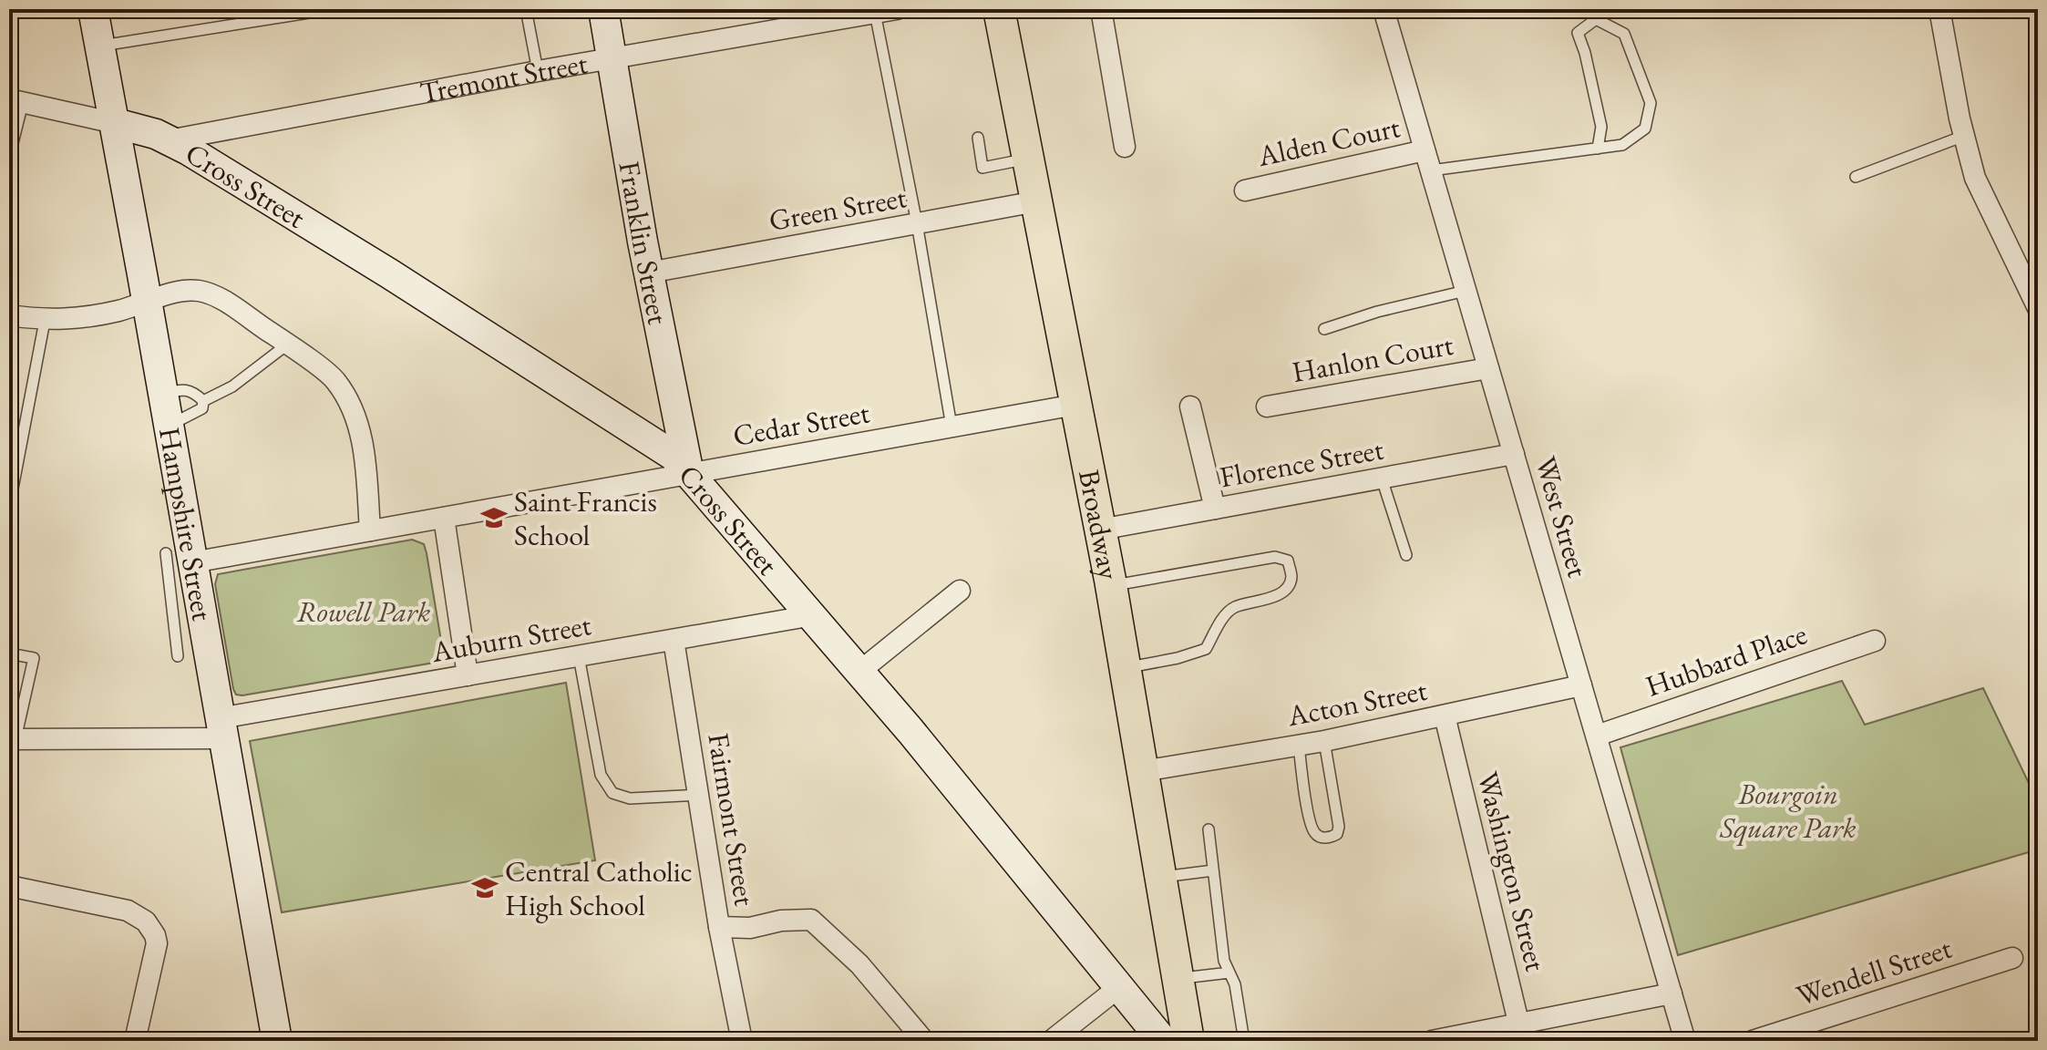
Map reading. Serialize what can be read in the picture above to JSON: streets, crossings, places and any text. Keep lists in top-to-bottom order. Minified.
{"streets":{"main road":["Broadway"],"street":["Tremont Street","Alden Court","Cross Street","Green Street","Franklin Street","Hanlon Court","Cedar Street","Florence Street","West Street","Hampshire Street","Auburn Street","Hubbard Place","Acton Street","Fairmont Street","Washington Street","Wendell Street"]},"crossings":[["Tremont Street","Cross Street"],["Tremont Street","Franklin Street"],["Alden Court","West Street"],["Cross Street","Franklin Street"],["Cross Street","Cedar Street"],["Cross Street","Auburn Street"],["Green Street","Franklin Street"],["Green Street","Broadway"],["Franklin Street","Cedar Street"],["Hanlon Court","West Street"],["Cedar Street","Broadway"],["Cedar Street","Hampshire Street"],["Florence Street","West Street"],["Florence Street","Broadway"],["West Street","Hubbard Place"],["West Street","Acton Street"],["Broadway","Acton Street"],["Hampshire Street","Auburn Street"],["Auburn Street","Fairmont Street"],["Acton Street","Washington Street"]],"parks":["Rowell Park","Bourgoin Square Park"],"places":{"school or university":["Saint Francis School","Central Catholic High School"]}}
